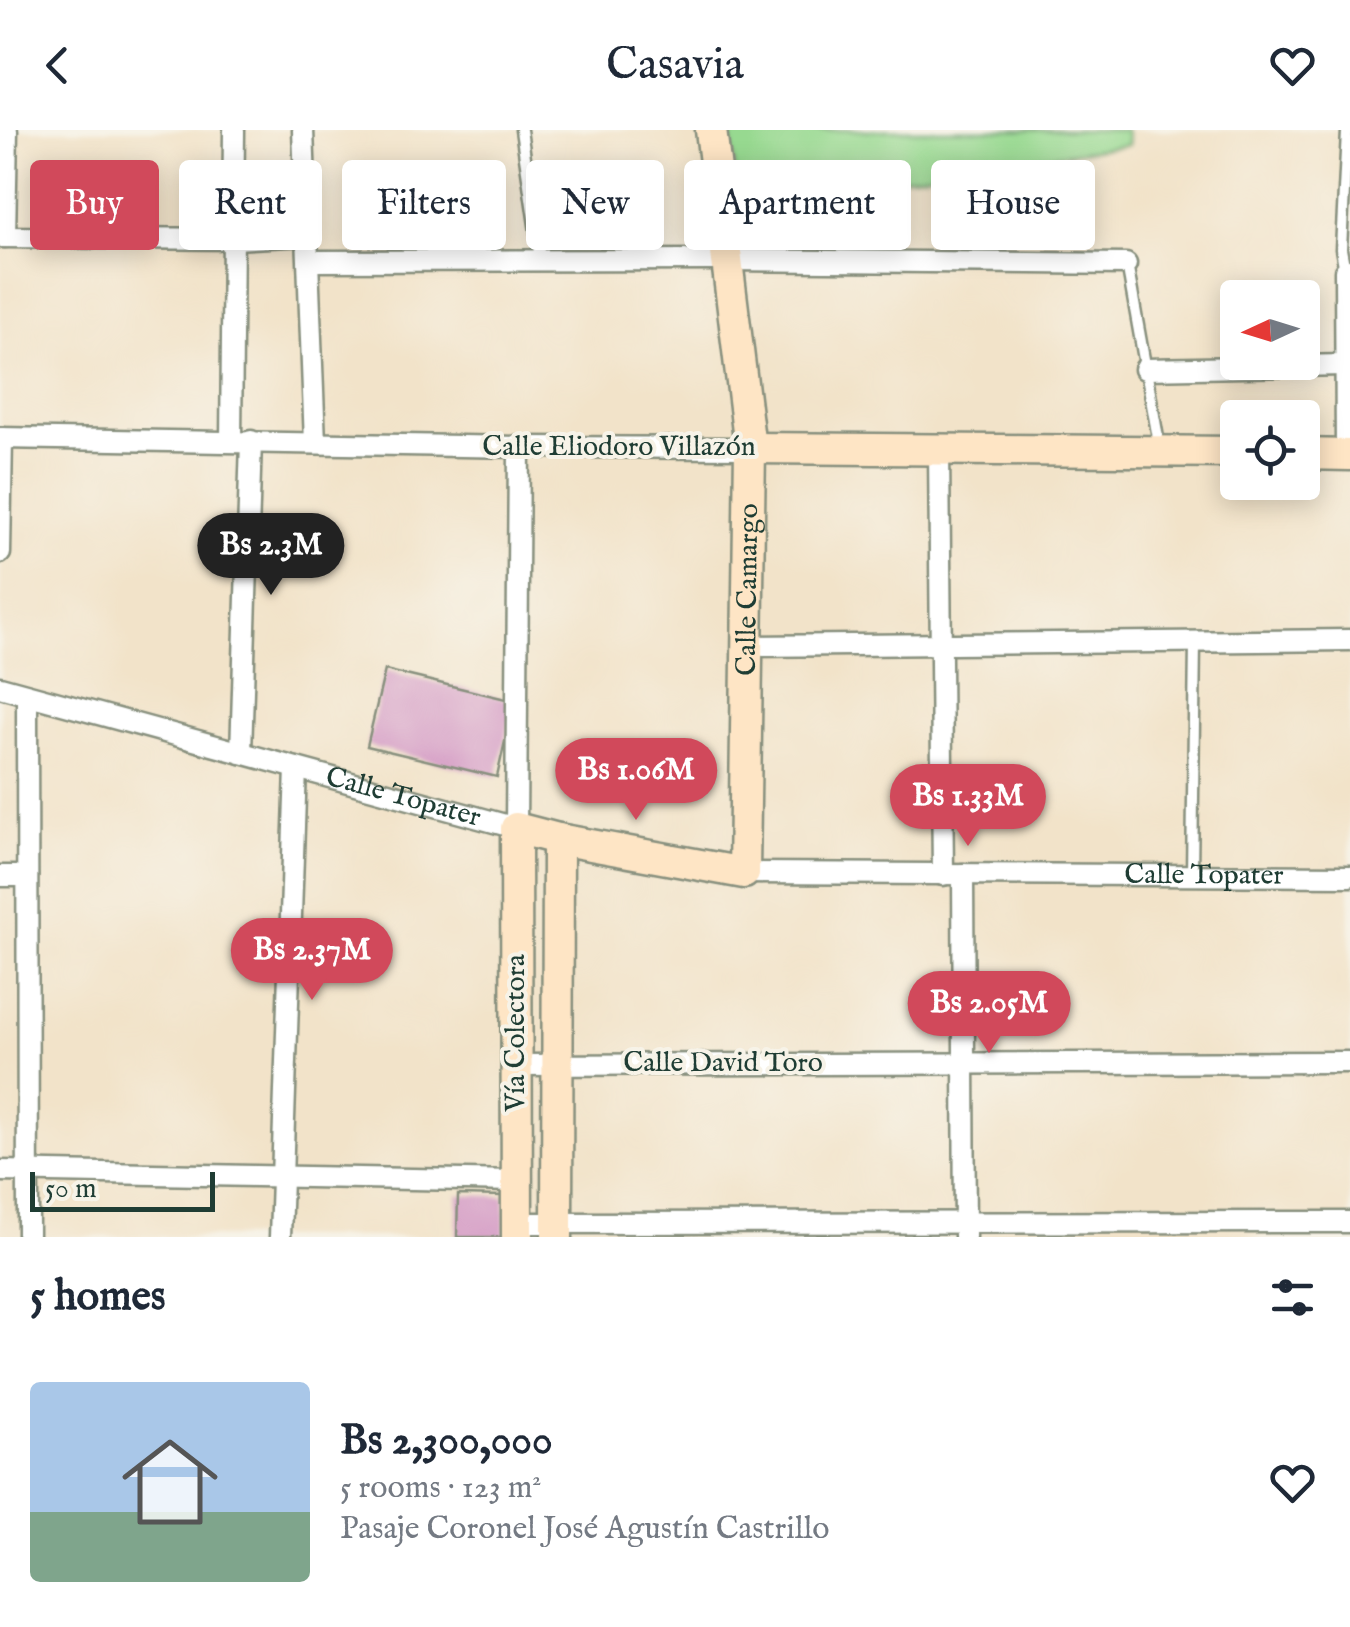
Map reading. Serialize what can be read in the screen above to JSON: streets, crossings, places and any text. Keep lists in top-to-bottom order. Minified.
{"streets":{"main road":["Calle Eliodoro Villazón","Calle Camargo","Calle Topater","Vía Colectora"],"street":["Calle David Toro"]},"crossings":[["Calle Eliodoro Villazón","Calle Camargo"],["Calle Camargo","Calle Topater"],["Calle Topater","Vía Colectora"],["Vía Colectora","Calle David Toro"]],"scale_bar":"50 m","north":"left","page":{"header":"Casavia","chip":["Buy","Rent","Filters","New","Apartment","House"],"price":["Bs 2.3M","Bs 1.06M","Bs 1.33M","Bs 2.37M","Bs 2.05M"],"scale":"50 m","heading":"5 homes","list":[{"name":"Bs 2,300,000","note":"5 rooms · 123 m² · Pasaje Coronel José Agustín Castrillo"}]}}
